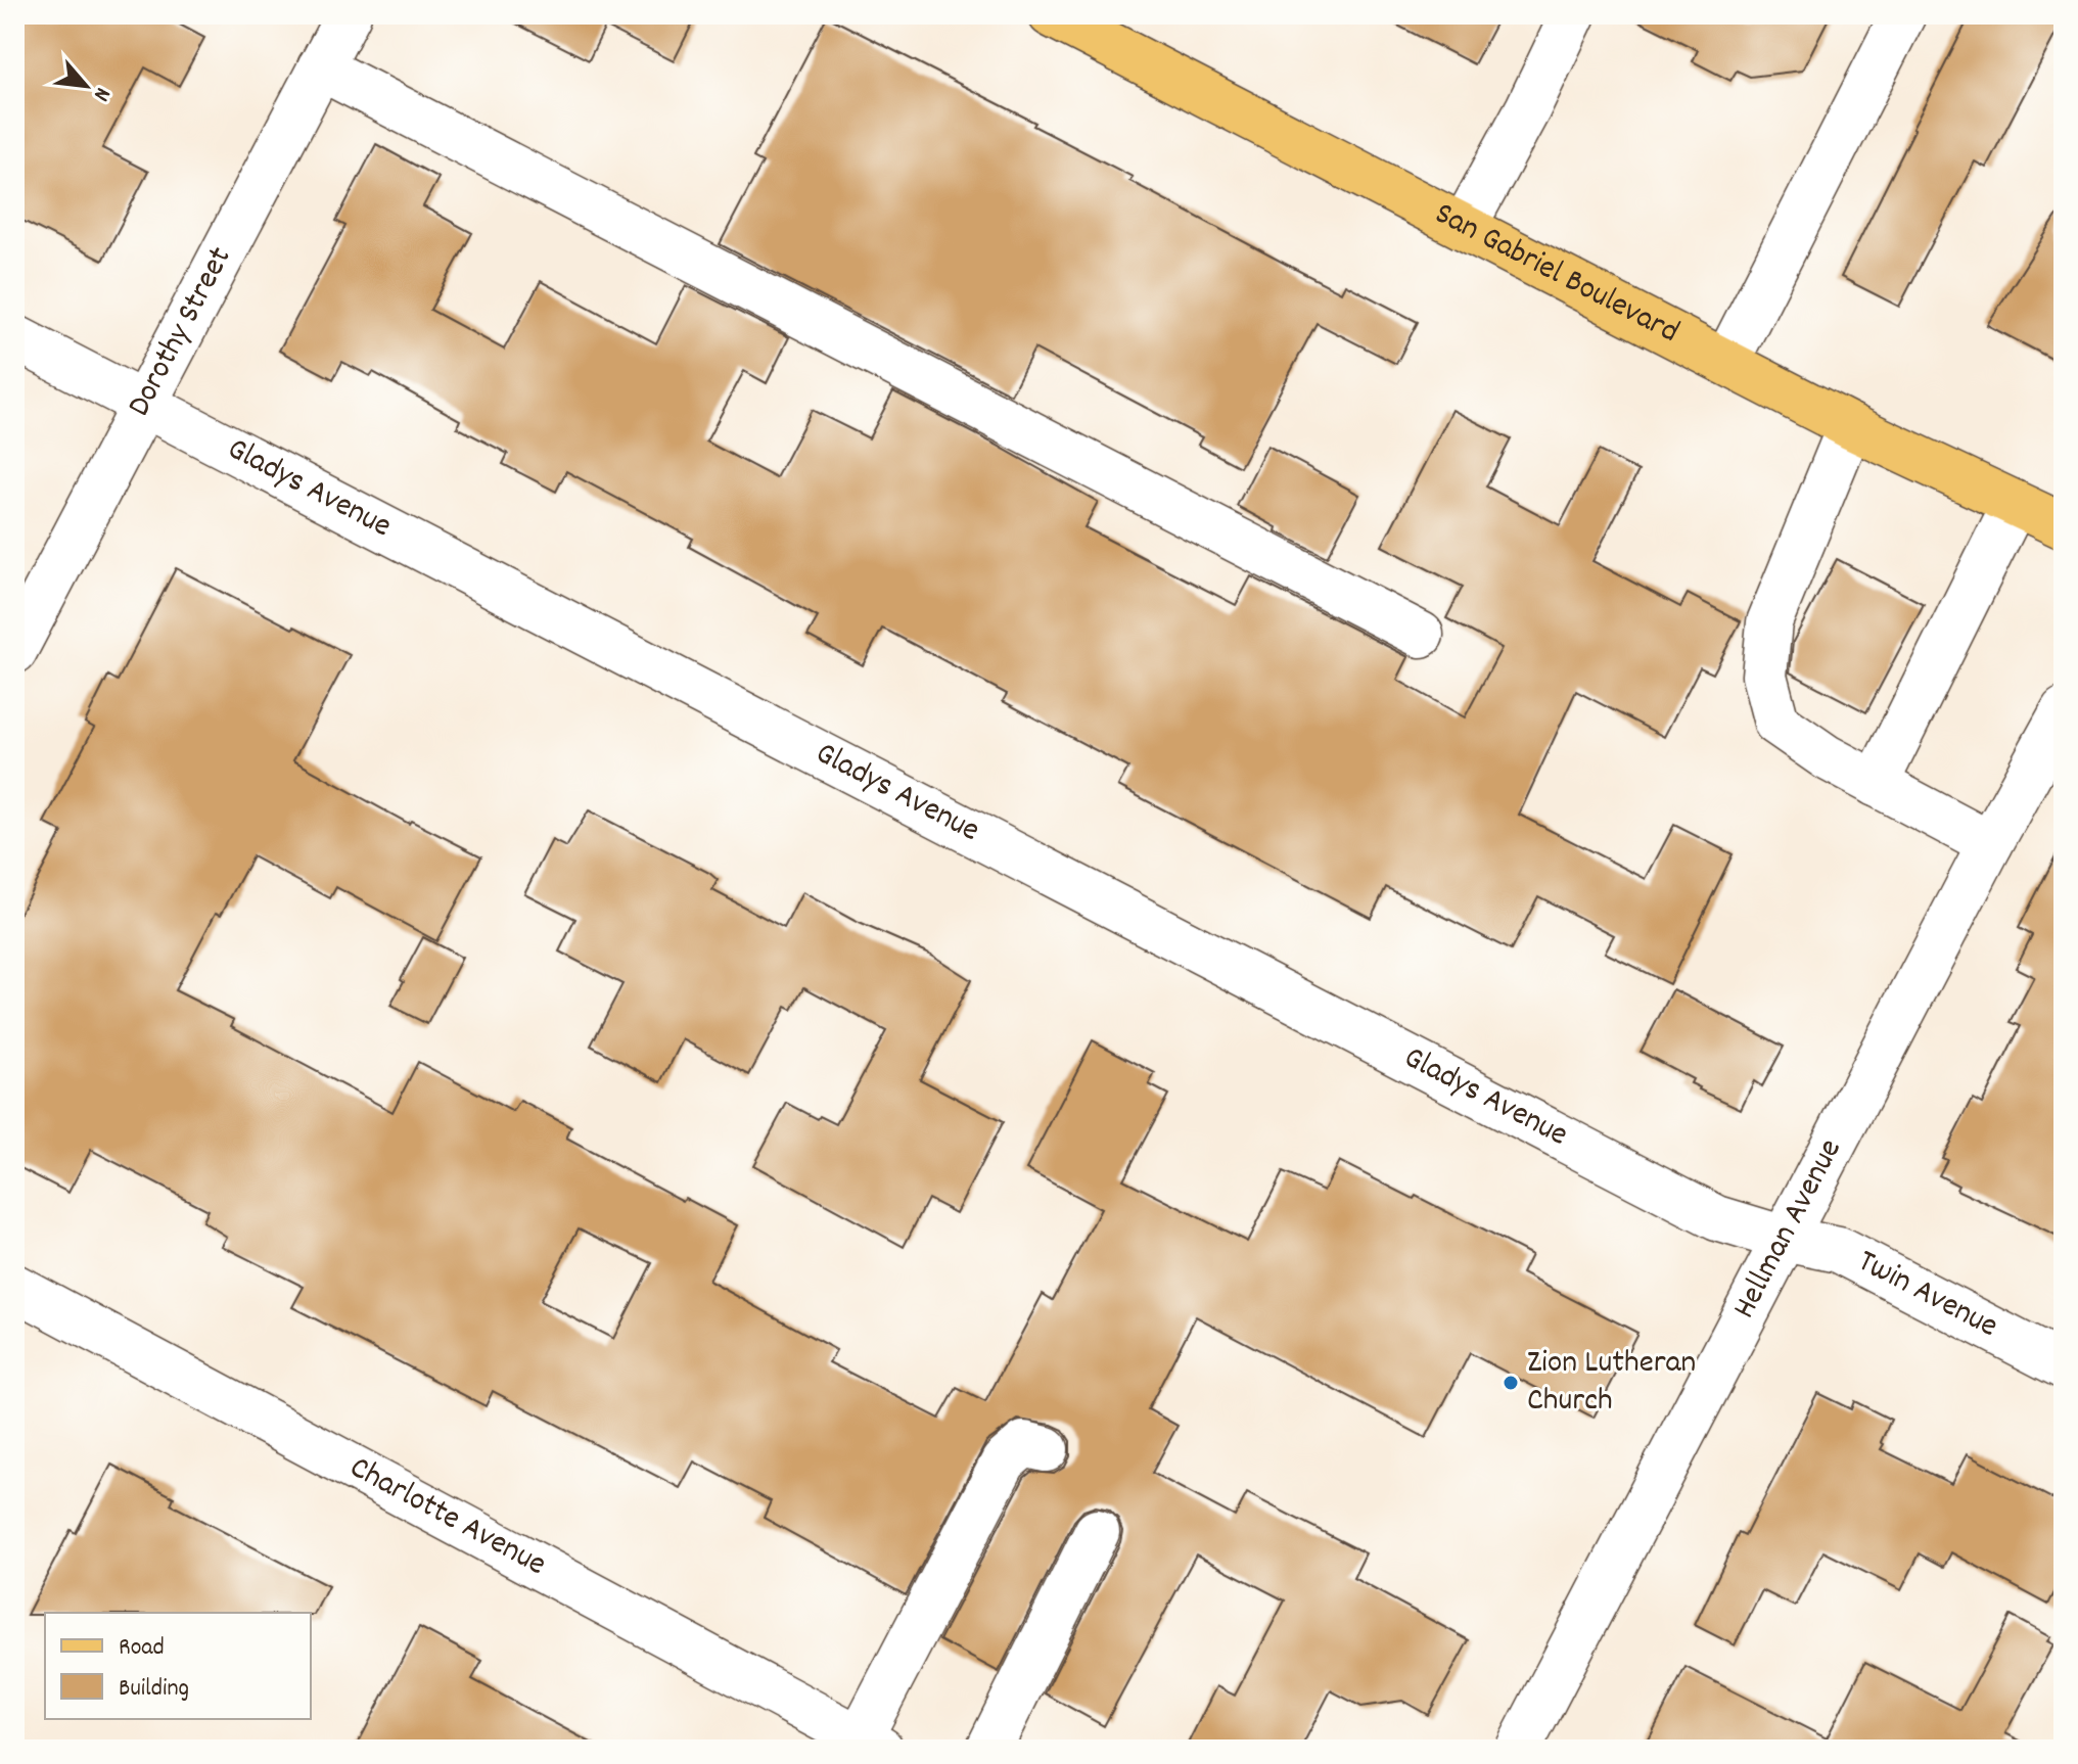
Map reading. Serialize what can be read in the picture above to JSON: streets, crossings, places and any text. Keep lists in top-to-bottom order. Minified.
{"streets":{"main road":["San Gabriel Boulevard"],"street":["Dorothy Street","Gladys Avenue","Hellman Avenue","Twin Avenue","Charlotte Avenue"]},"crossings":[["Dorothy Street","Gladys Avenue"],["Gladys Avenue","Hellman Avenue"],["Gladys Avenue","Twin Avenue"],["Hellman Avenue","Twin Avenue"]],"places":["Zion Lutheran Church"],"legend":["Road","Building"],"north":"bottom right"}
